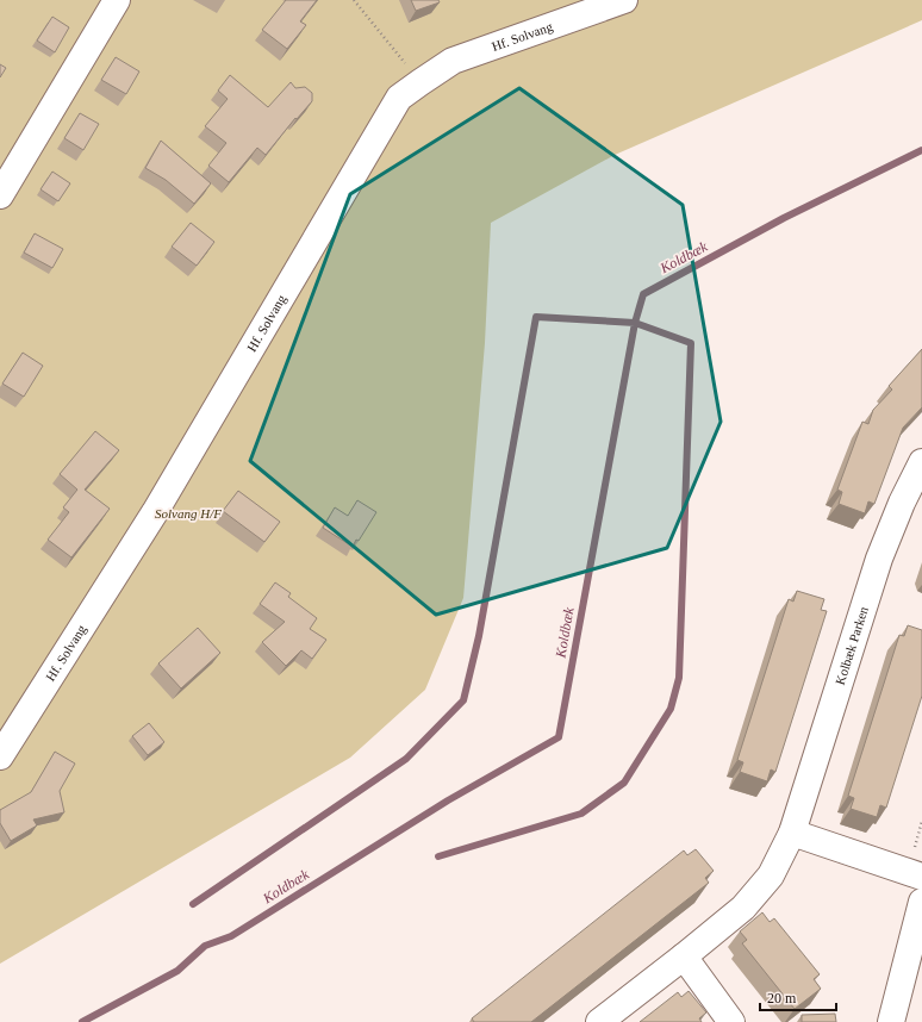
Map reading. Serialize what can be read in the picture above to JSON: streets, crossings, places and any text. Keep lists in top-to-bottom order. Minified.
{"streets":{"street":["Hf. Solvang","Kolbæk Parken"]},"water":["Koldbæk"],"parks":["Solvang H/F"],"scale_bar":"20 m"}
